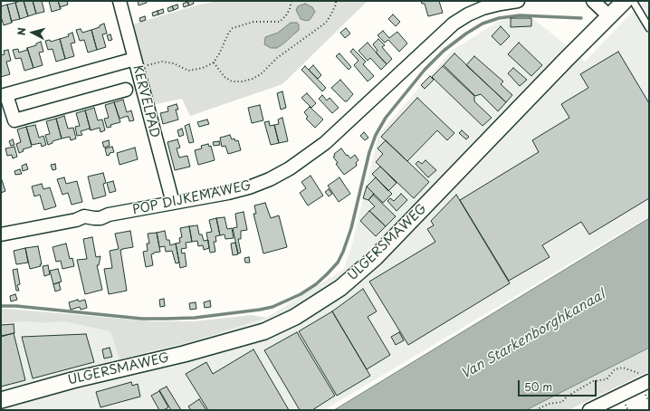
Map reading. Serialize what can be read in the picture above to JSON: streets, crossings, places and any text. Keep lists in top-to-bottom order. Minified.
{"streets":{"street":["KERVELPAD","POP DIJKEMAWEG","ULGERSMAWEG"]},"crossings":[["KERVELPAD","POP DIJKEMAWEG"]],"water":["Van Starkenborghkanaal"],"scale_bar":"50 m","north":"left"}
